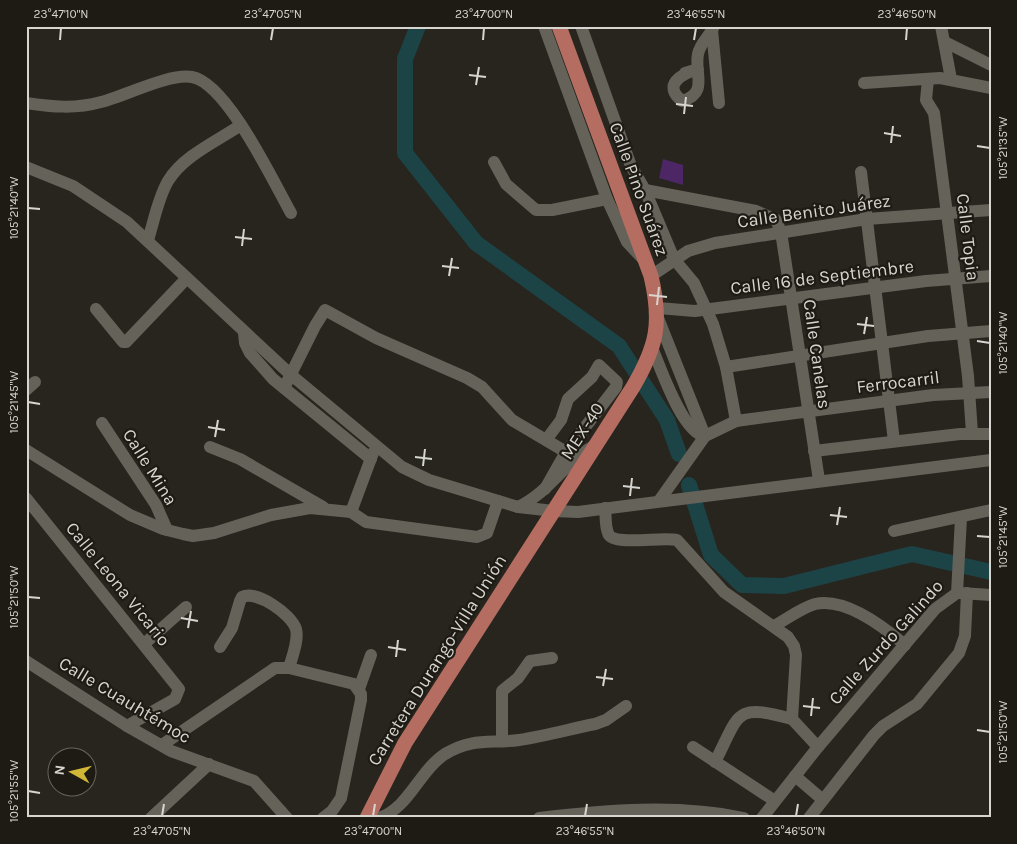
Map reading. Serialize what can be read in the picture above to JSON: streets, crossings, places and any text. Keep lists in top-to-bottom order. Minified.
{"streets":{"main road":["Calle Pino Suárez","MEX-40","Carretera Durango-Villa Unión"],"street":["Calle Benito Juárez","Calle Topia","Calle 16 de Septiembre","Calle Canelas","Ferrocarril","Calle Mina","Calle Leona Vicario","Calle Zurdo Galindo","Calle Cuauhtémoc"]},"crossings":[["Calle Pino Suárez","Calle Benito Juárez"],["Calle Pino Suárez","Calle 16 de Septiembre"],["Calle Pino Suárez","MEX-40"],["Calle Benito Juárez","Calle Topia"],["Calle Benito Juárez","Calle Canelas"],["Calle Topia","Calle 16 de Septiembre"],["Calle Topia","Ferrocarril"],["Calle 16 de Septiembre","Calle Canelas"],["Calle Canelas","Ferrocarril"],["MEX-40","Carretera Durango-Villa Unión"],["Calle Leona Vicario","Calle Cuauhtémoc"]],"north":"left","coordinates":["23°47'10\"N","23°47'05\"N","23°47'00\"N","23°46'55\"N","23°46'50\"N","105°21'35\"W","105°21'40\"W","105°21'45\"W","105°21'50\"W","105°21'55\"W"]}
